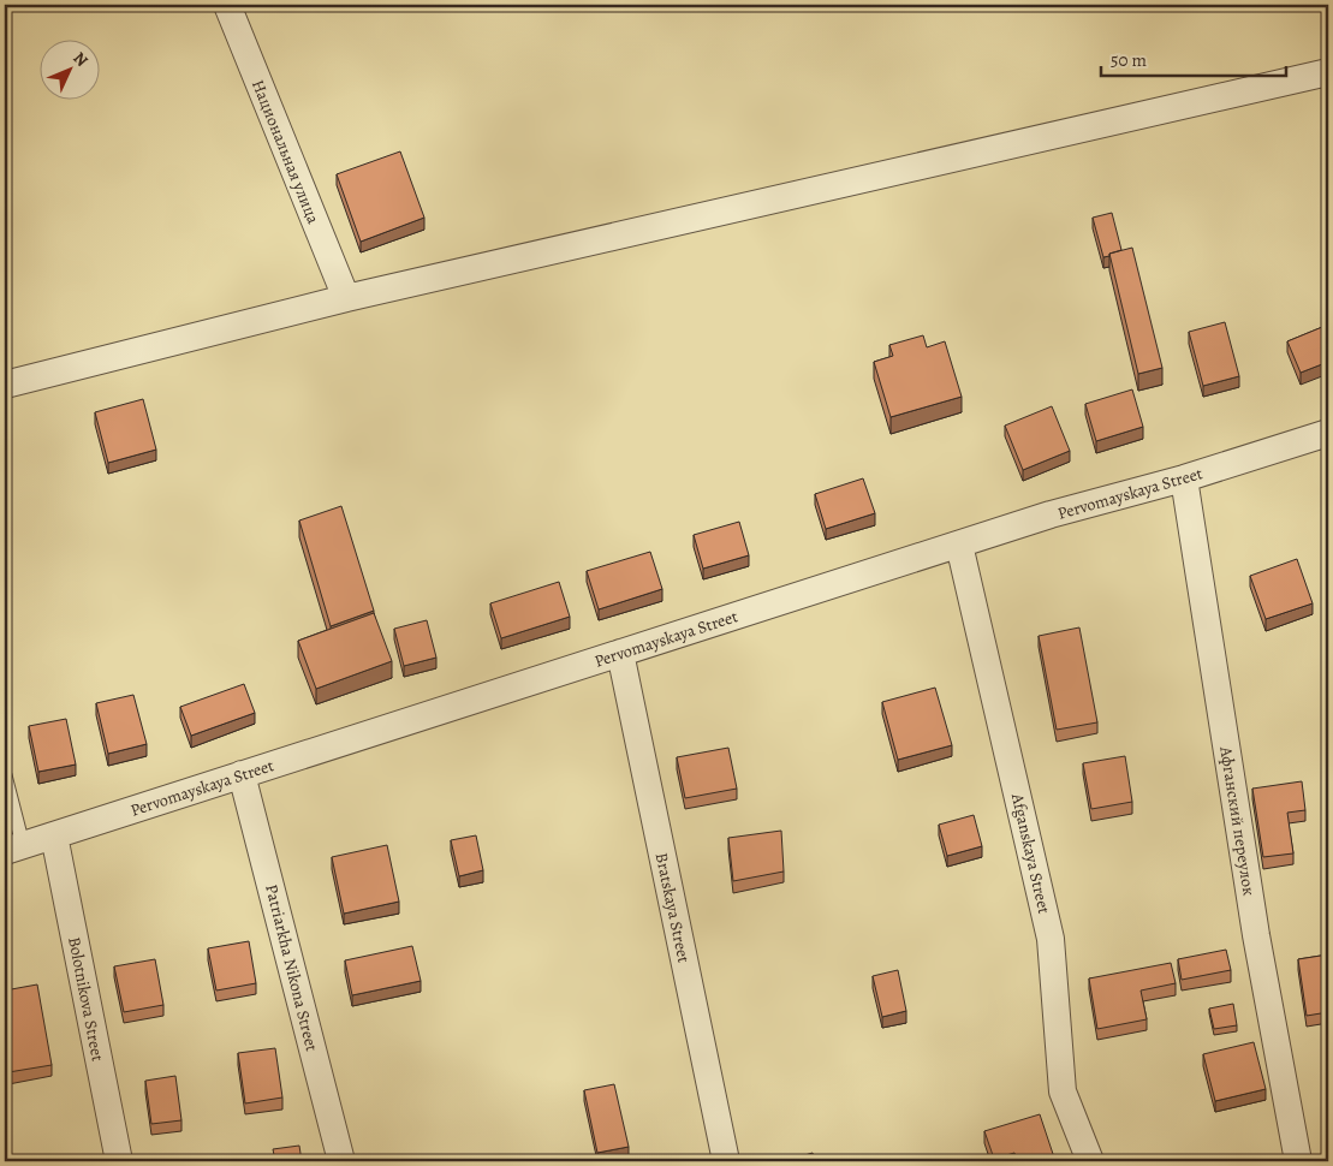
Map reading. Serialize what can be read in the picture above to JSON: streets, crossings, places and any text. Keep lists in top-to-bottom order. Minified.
{"streets":{"street":["Национальная улица","Pervomayskaya Street","Афганский переулок","Afganskaya Street","Bratskaya Street","Patriarkha Nikona Street","Bolotnikova Street"]},"crossings":[["Pervomayskaya Street","Афганский переулок"],["Pervomayskaya Street","Afganskaya Street"],["Pervomayskaya Street","Bratskaya Street"],["Pervomayskaya Street","Patriarkha Nikona Street"],["Pervomayskaya Street","Bolotnikova Street"]],"scale_bar":"50 m","north":"top right"}
